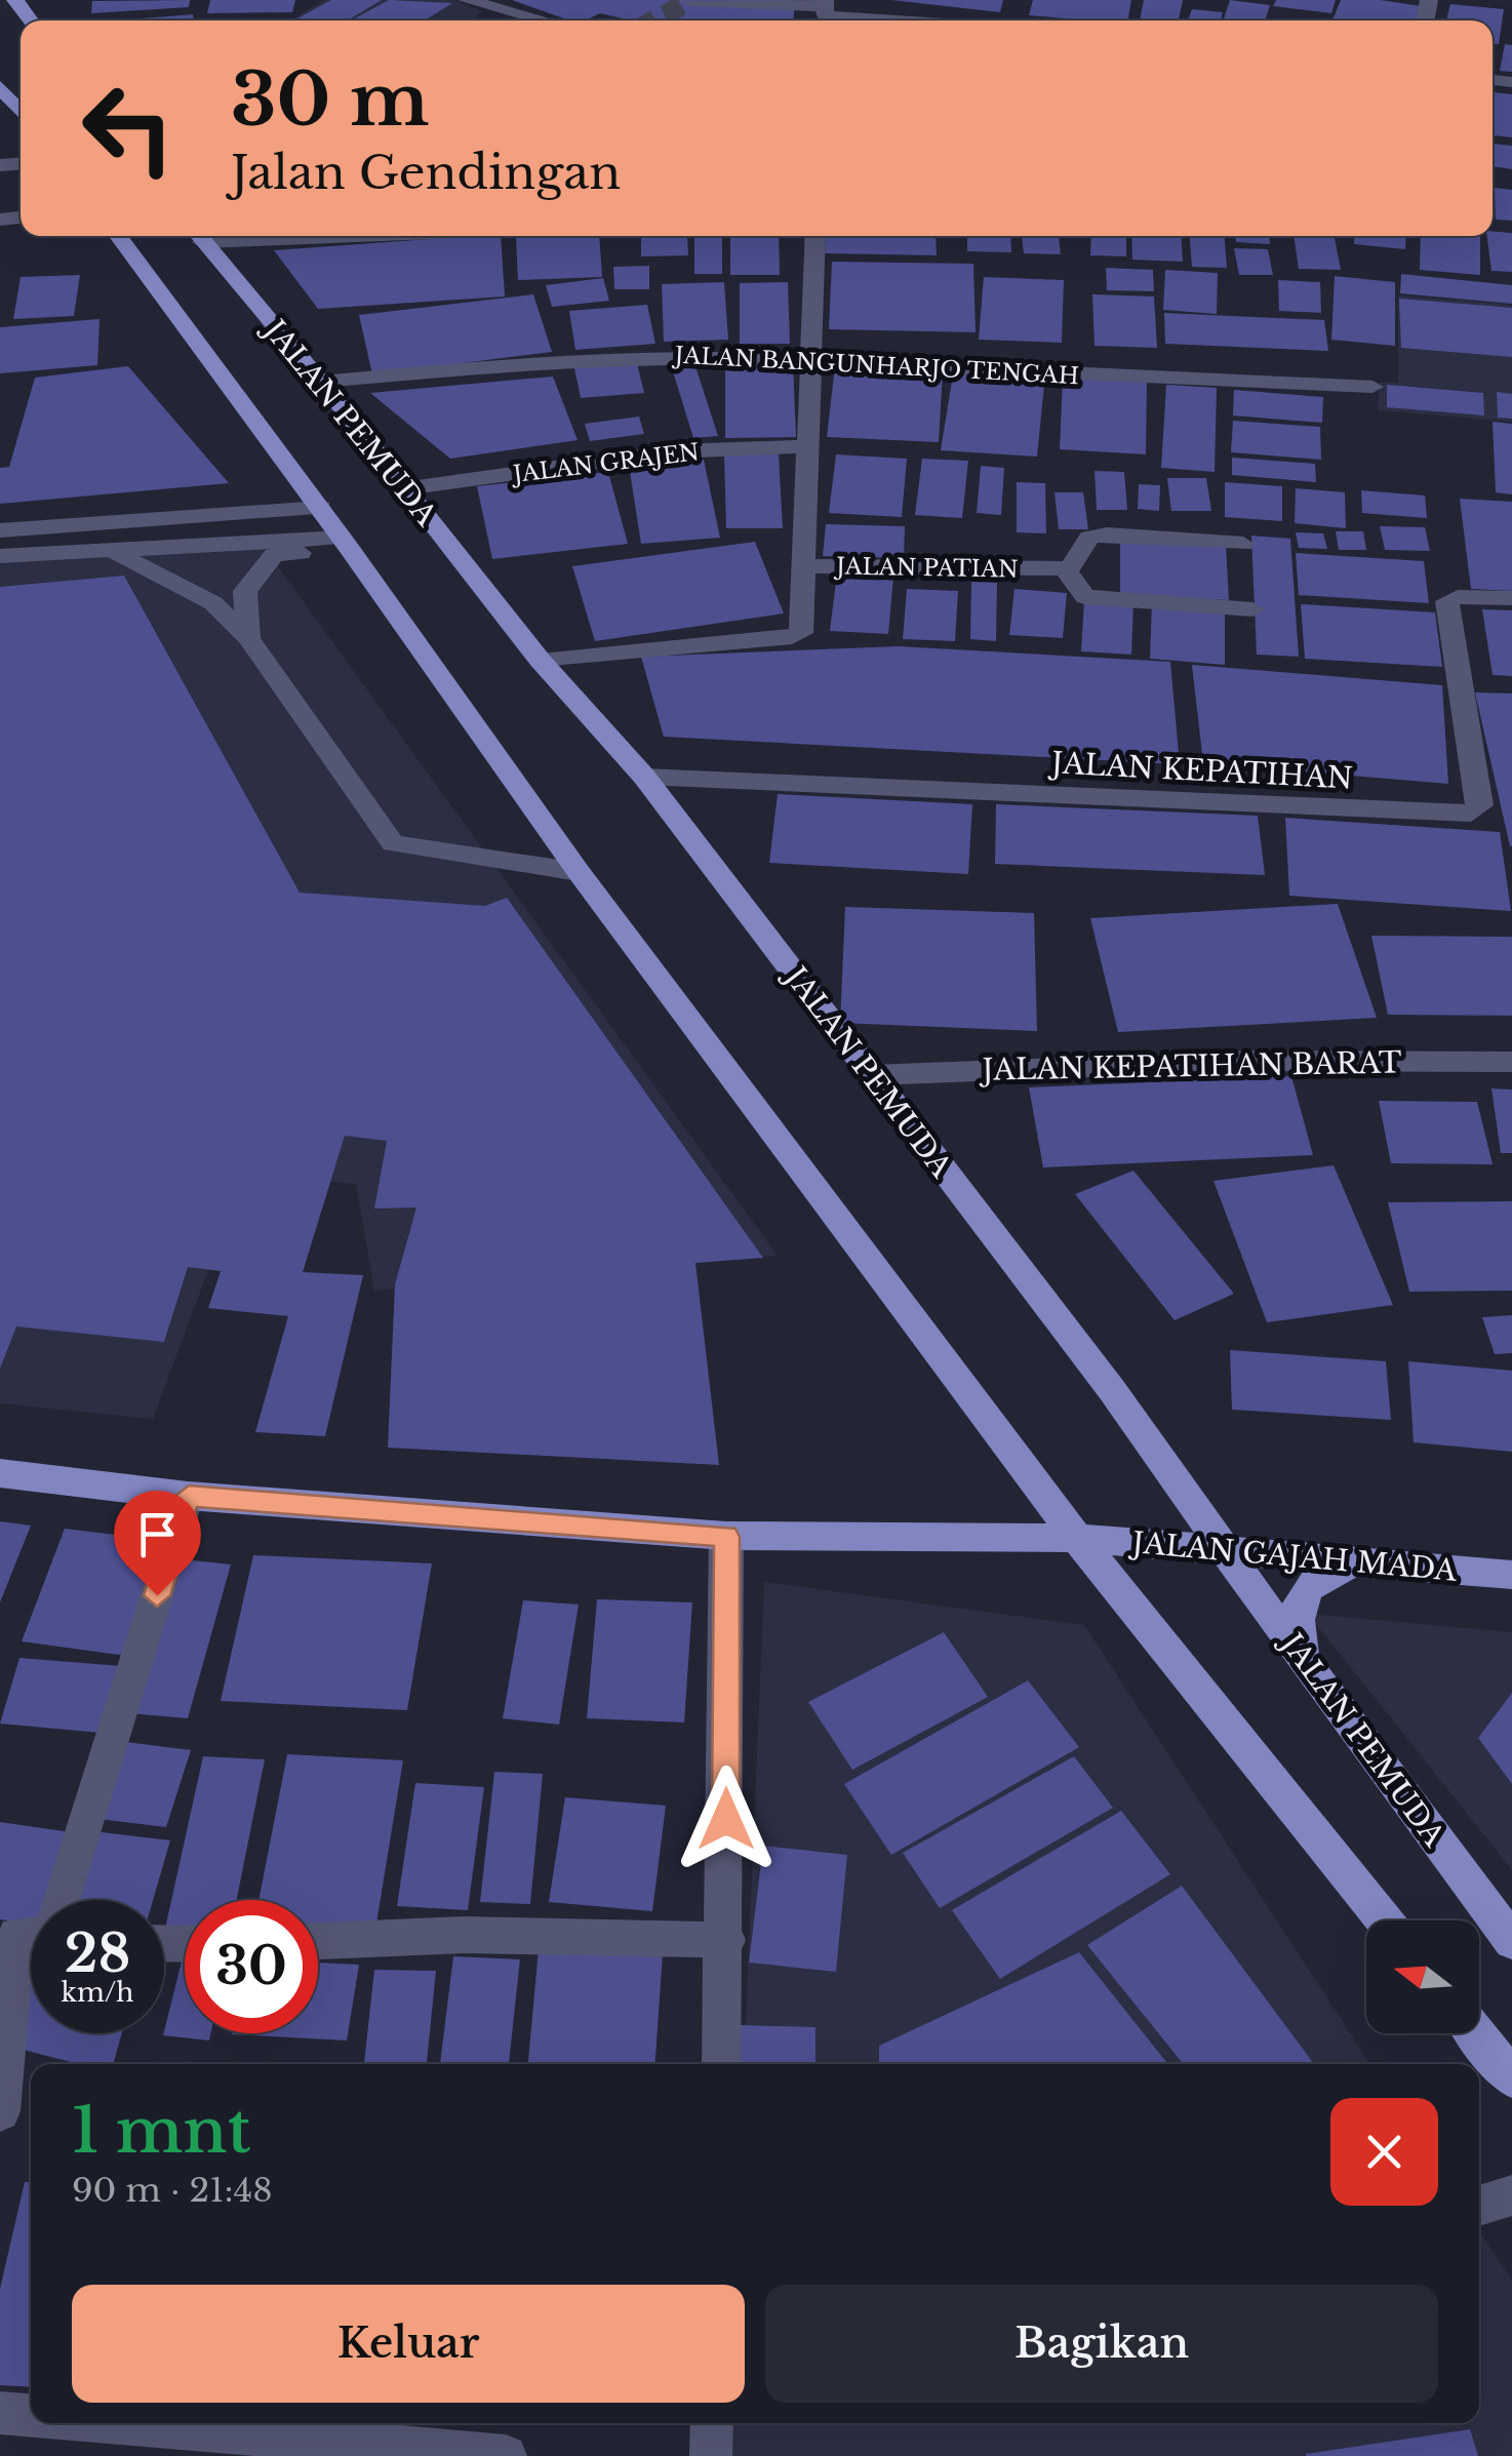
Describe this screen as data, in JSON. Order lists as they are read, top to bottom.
{
  "streets": {
    "main road": ["JALAN PEMUDA", "JALAN GAJAH MADA"],
    "street": [
      "JALAN BANGUNHARJO TENGAH",
      "JALAN GRAJEN",
      "JALAN PATIAN",
      "JALAN KEPATIHAN",
      "JALAN KEPATIHAN BARAT"
    ]
  },
  "crossings": [
    ["JALAN BANGUNHARJO TENGAH", "JALAN PEMUDA"],
    ["JALAN PEMUDA", "JALAN GRAJEN"],
    ["JALAN PEMUDA", "JALAN PATIAN"],
    ["JALAN PEMUDA", "JALAN KEPATIHAN"],
    ["JALAN PEMUDA", "JALAN KEPATIHAN BARAT"],
    ["JALAN PEMUDA", "JALAN GAJAH MADA"]
  ],
  "north": "left",
  "page": {
    "turn": ["30 m", "Jalan Gendingan"],
    "speed": "28 km/h",
    "limit": "30",
    "heading": ["1 mnt", "90 m · 21:48"],
    "buttons": ["Keluar", "Bagikan"]
  }
}
